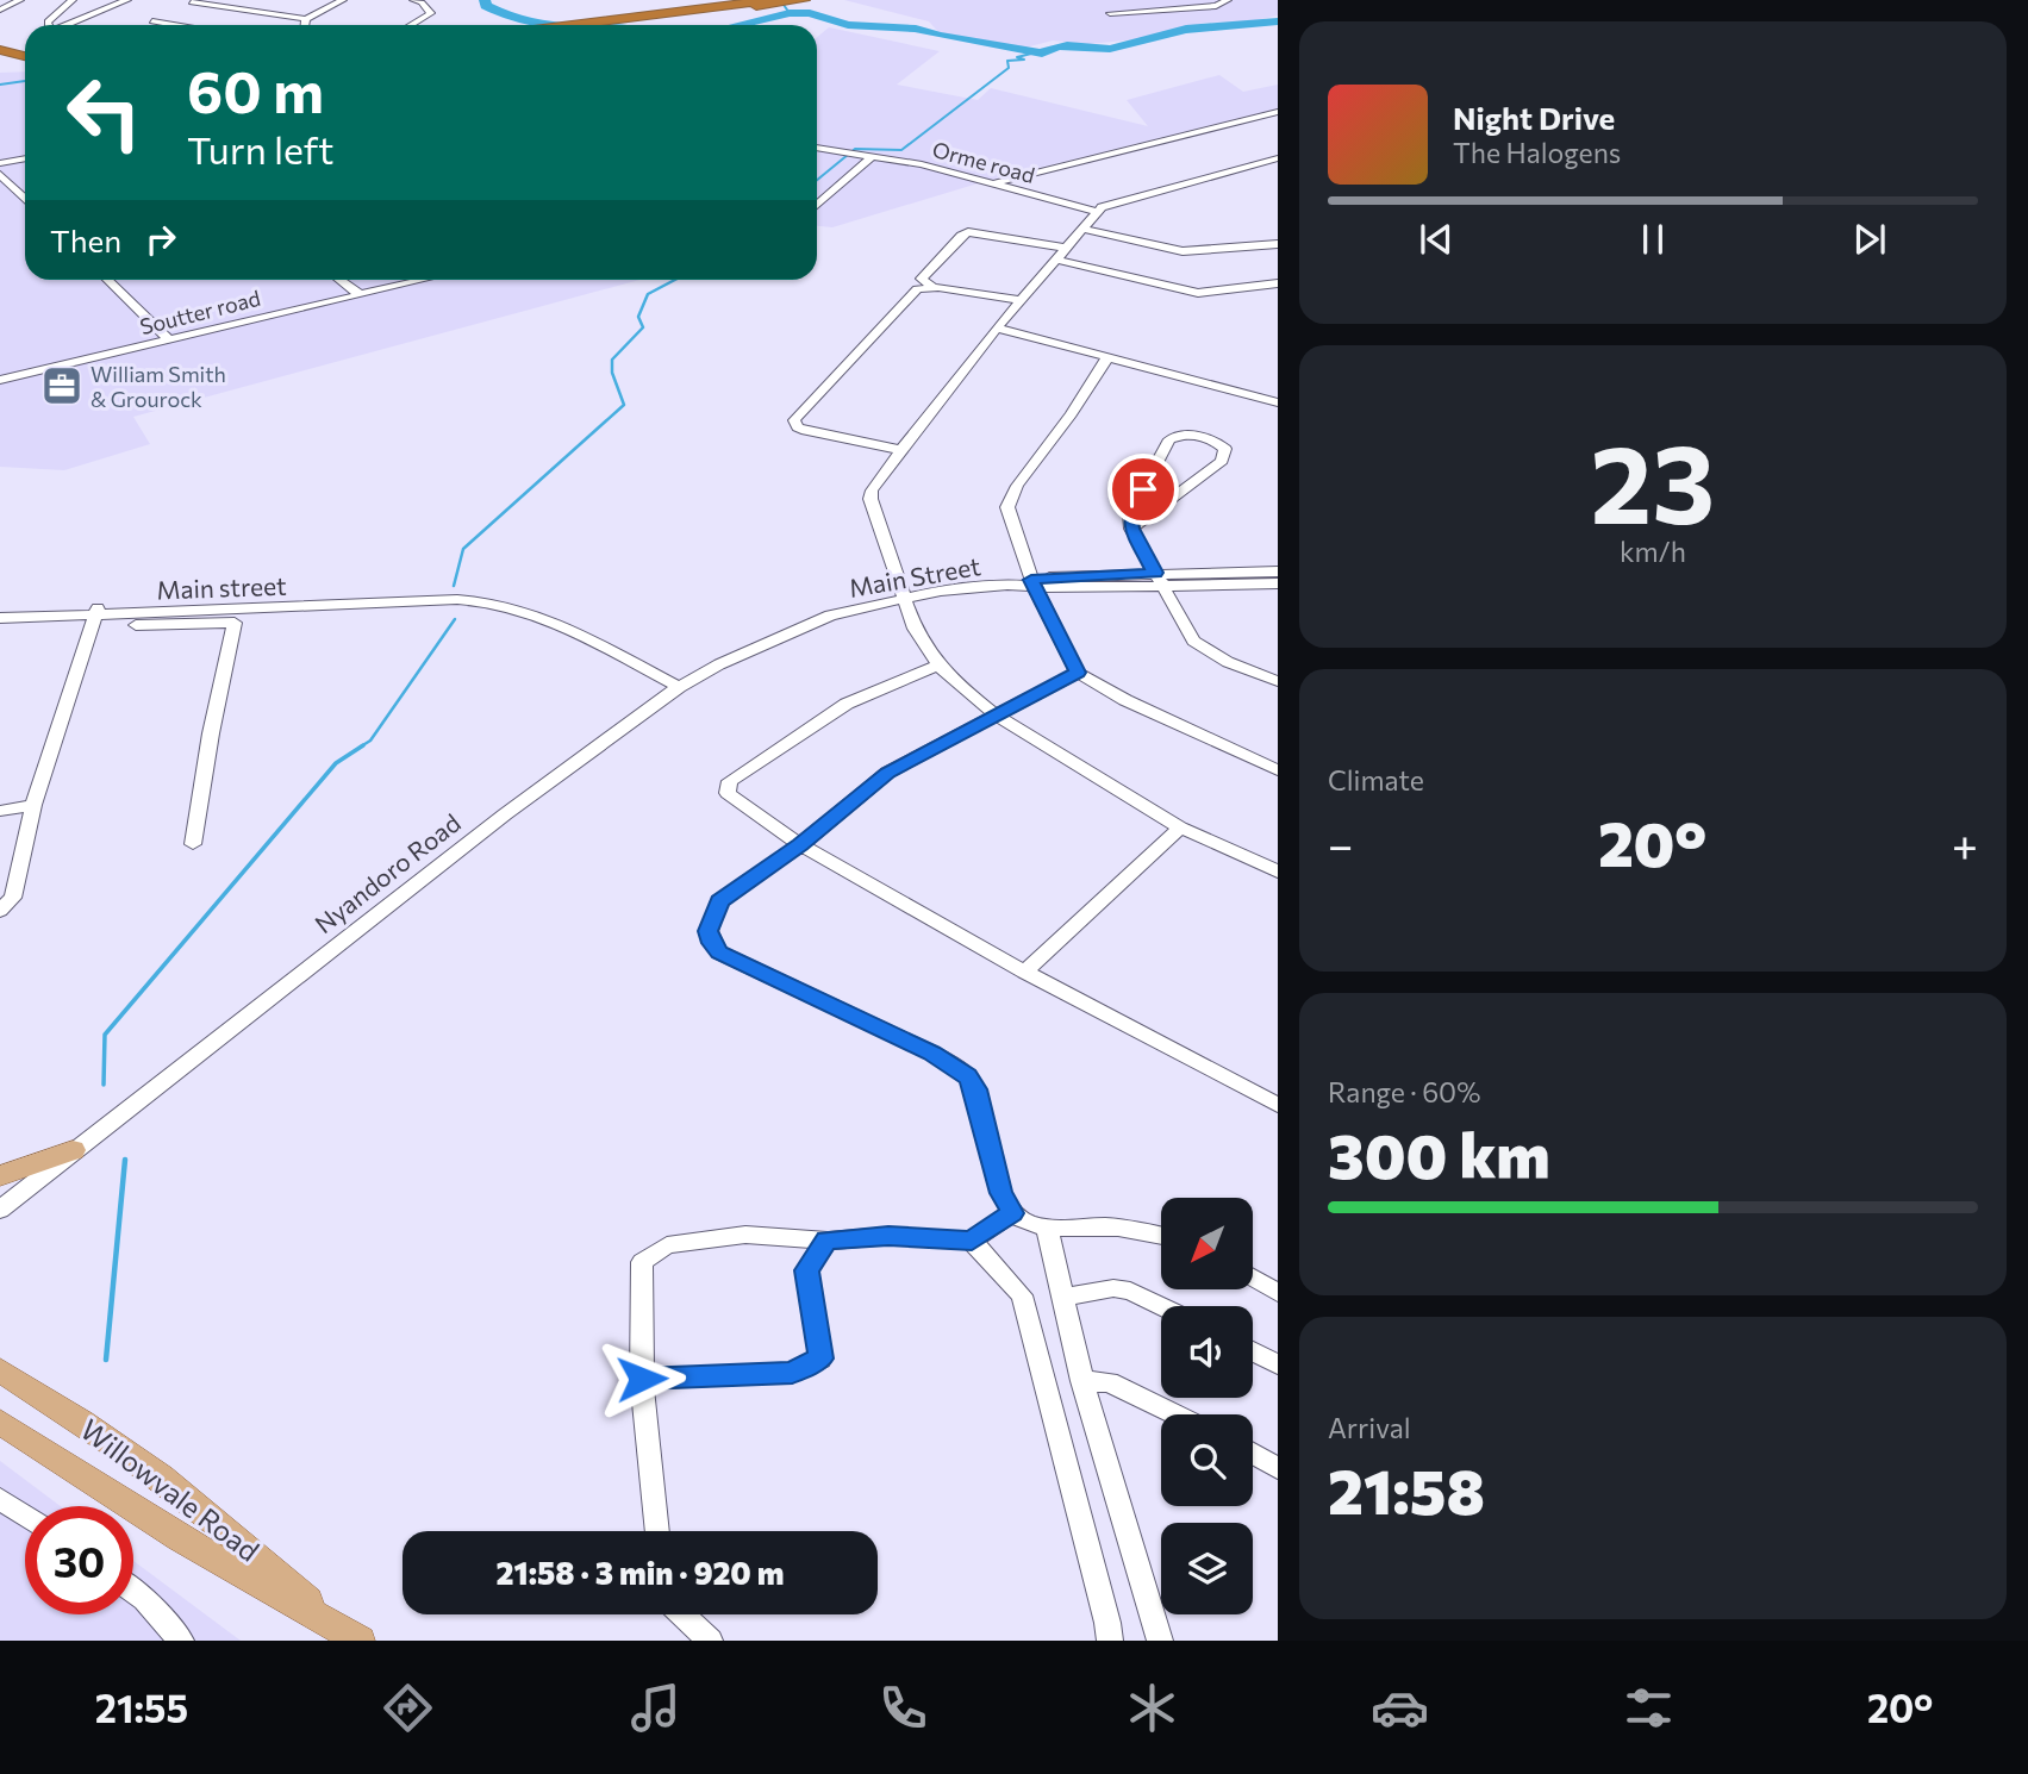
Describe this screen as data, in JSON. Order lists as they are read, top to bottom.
{
  "streets": {
    "main road": ["Willowvale Road"],
    "street": [
      "Orme road",
      "Soutter road",
      "Main Street",
      "Main street",
      "Nyandoro Road"
    ]
  },
  "crossings": [
    ["Main Street", "Nyandoro Road"],
    ["Main street", "Nyandoro Road"]
  ],
  "places": {
    "office": ["William Smith & Grourock"]
  },
  "north": "bottom left",
  "page": {
    "turn": ["60 m", "Turn left"],
    "song": ["Night Drive", "The Halogens"],
    "then": "Then",
    "tile": [
      ["23", "km/h"],
      "Climate",
      ["Range · 60%", "300 km"],
      ["Arrival", "21:58"]
    ],
    "heat": ["−", "20°", "+"],
    "limit": "30",
    "trip": "21:58 · 3 min · 920 m",
    "tabs": ["21:55", "20°"]
  }
}
